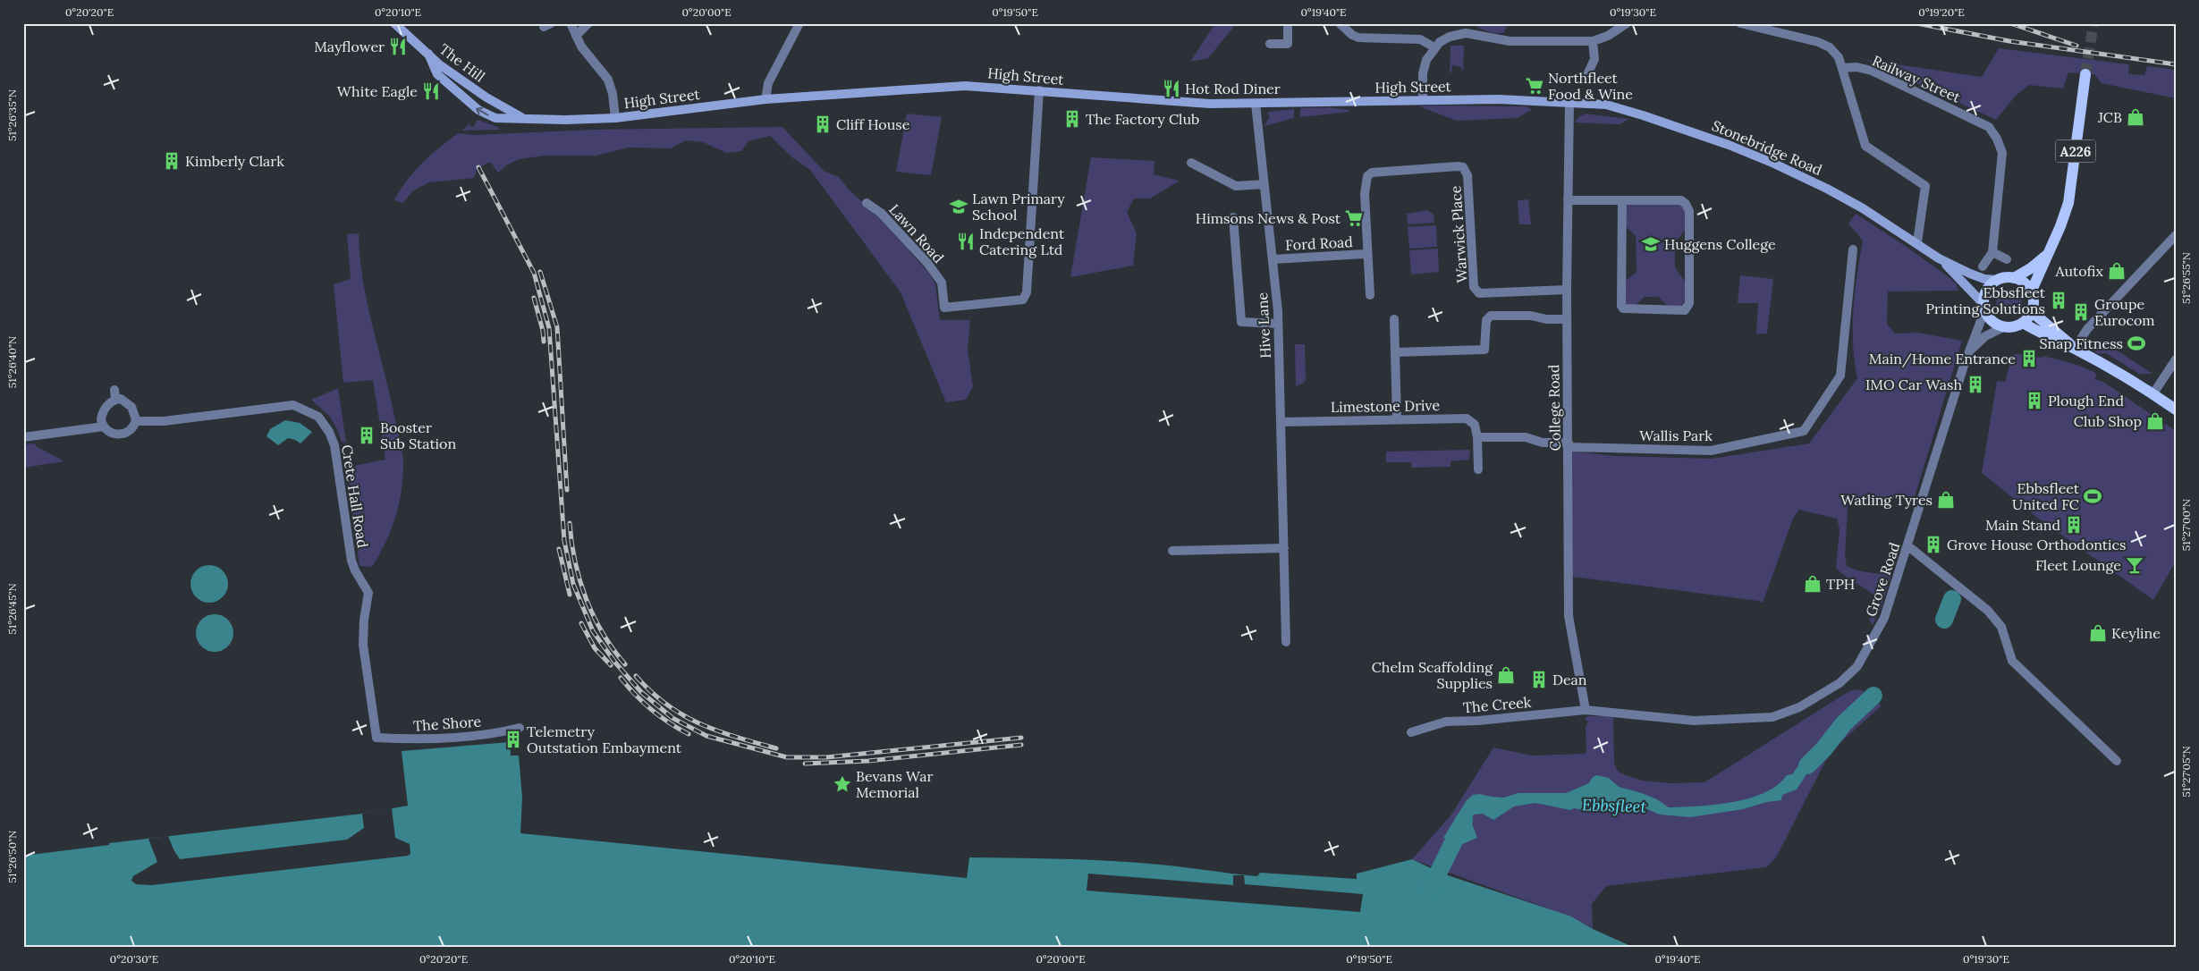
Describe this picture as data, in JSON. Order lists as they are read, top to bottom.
{
  "streets": {
    "main road": [
      "The Hill",
      "High Street",
      "Stonebridge Road",
      "A226"
    ],
    "street": [
      "Railway Street",
      "Lawn Road",
      "Warwick Place",
      "Ford Road",
      "Hive Lane",
      "Limestone Drive",
      "College Road",
      "Wallis Park",
      "Crete Hall Road",
      "Grove Road",
      "The Creek",
      "The Shore"
    ]
  },
  "crossings": [
    ["The Hill", "High Street"],
    ["High Street", "Stonebridge Road"],
    ["High Street", "Lawn Road"],
    ["High Street", "Hive Lane"],
    ["High Street", "College Road"],
    ["Stonebridge Road", "A226"],
    ["Stonebridge Road", "College Road"],
    ["Stonebridge Road", "Grove Road"],
    ["A226", "Grove Road"],
    ["Warwick Place", "Ford Road"],
    ["Warwick Place", "College Road"],
    ["Ford Road", "Hive Lane"],
    ["Hive Lane", "Limestone Drive"],
    ["Limestone Drive", "Wallis Park"],
    ["College Road", "Wallis Park"],
    ["College Road", "Grove Road"],
    ["College Road", "The Creek"],
    ["Crete Hall Road", "The Shore"],
    ["Grove Road", "The Creek"]
  ],
  "water": ["Ebbsfleet"],
  "places": {
    "restaurant": [
      "Mayflower",
      "Hot Rod Diner",
      "White Eagle",
      "Independent Catering Ltd"
    ],
    "supermarket": ["Northfleet Food & Wine", "Himsons News & Post"],
    "shop": [
      "JCB",
      "Autofix",
      "Club Shop",
      "Watling Tyres",
      "TPH",
      "Keyline",
      "Chelm Scaffolding Supplies"
    ],
    "building": [
      "The Factory Club",
      "Cliff House",
      "Kimberly Clark",
      "Ebbsfleet Printing Solutions",
      "Groupe Eurocom",
      "Main/Home Entrance",
      "IMO Car Wash",
      "Plough End",
      "Booster Sub Station",
      "Main Stand",
      "Grove House Orthodontics",
      "Dean",
      "Telemetry Outstation Embayment"
    ],
    "school or university": ["Lawn Primary School", "Huggens College"],
    "sports": ["Snap Fitness", "Ebbsfleet United FC"],
    "bar": ["Fleet Lounge"],
    "place": ["Bevans War Memorial"]
  },
  "coordinates": [
    "0°20'20\"E",
    "0°20'10\"E",
    "0°20'00\"E",
    "0°19'50\"E",
    "0°19'40\"E",
    "0°19'30\"E",
    "0°19'20\"E",
    "51°26'35\"N",
    "51°26'55\"N",
    "51°26'40\"N",
    "51°27'00\"N",
    "51°26'45\"N",
    "51°27'05\"N",
    "51°26'50\"N",
    "0°20'30\"E"
  ]
}
